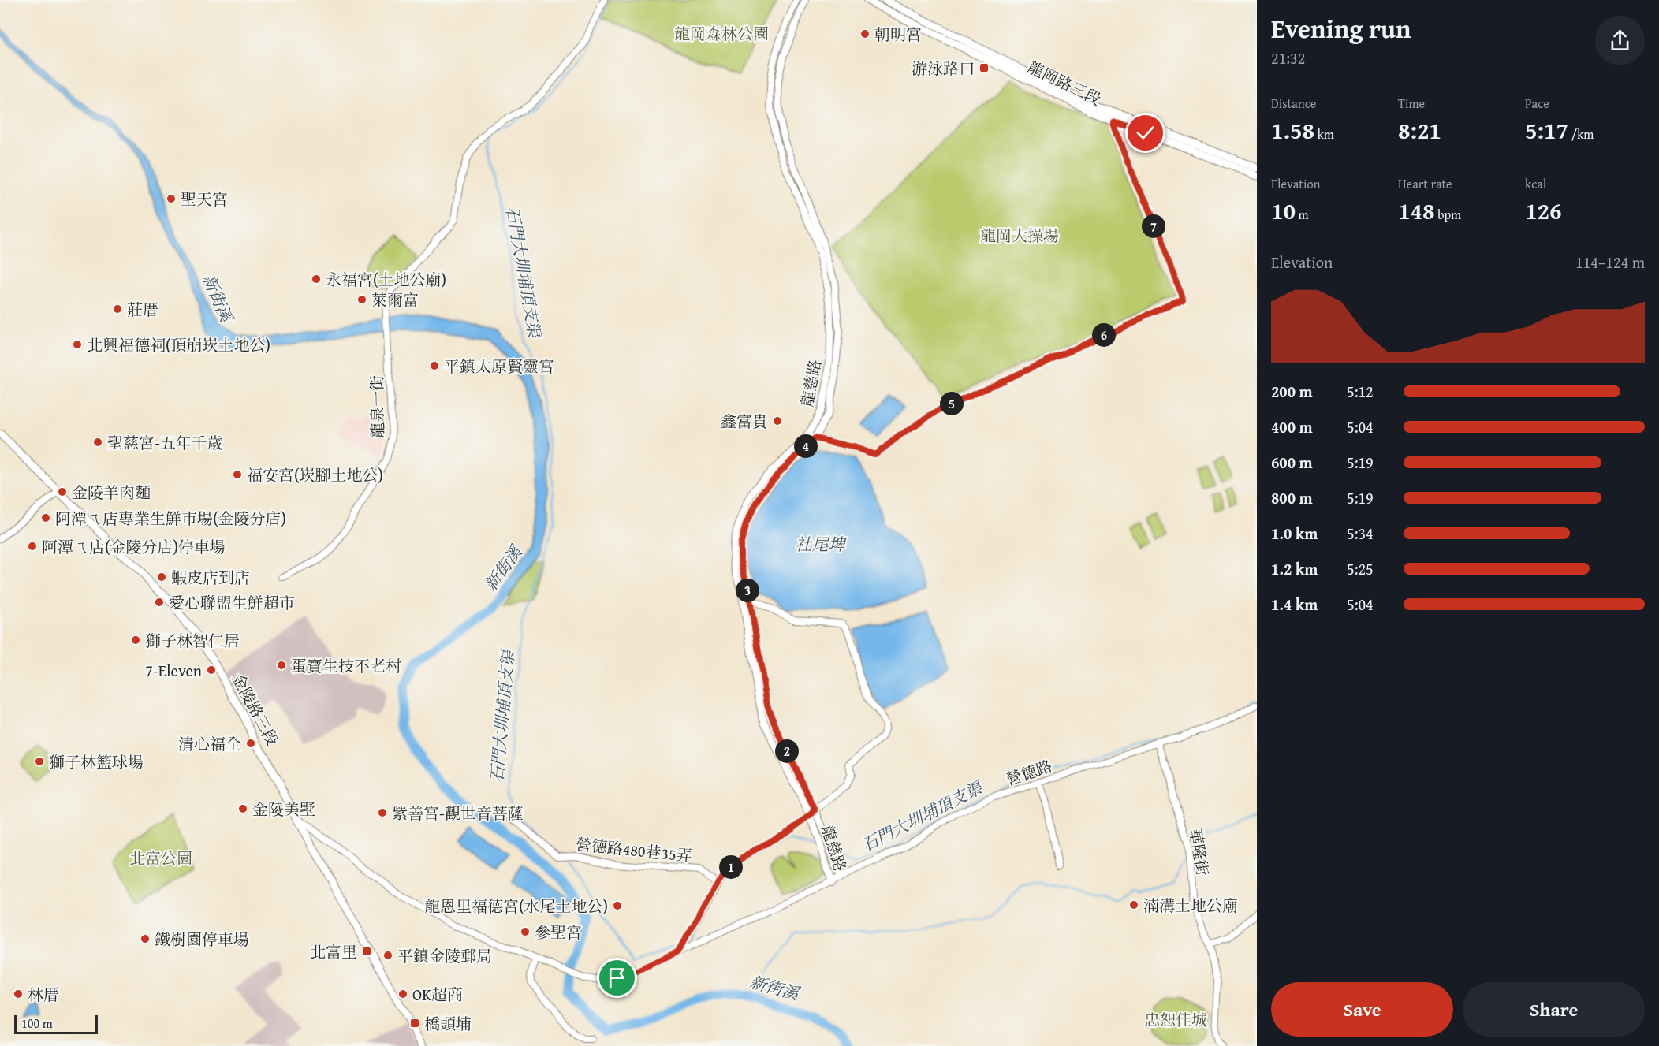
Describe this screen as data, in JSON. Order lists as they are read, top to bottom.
{
  "streets": {
    "main road": ["龍岡路三段", "金陵路三段"],
    "street": [
      "龍慈路",
      "龍泉一街",
      "營德路",
      "營德路480巷35弄",
      "華隆街"
    ]
  },
  "crossings": [
    ["龍慈路", "營德路"],
    ["金陵路三段", "營德路"],
    ["營德路", "華隆街"]
  ],
  "water": ["石門大圳埔頂支渠", "新街溪", "社尾埤"],
  "parks": [
    "龍岡森林公園",
    "龍岡大操場",
    "北富公園",
    "忠恕佳城"
  ],
  "places": {
    "other": [
      "朝明宮",
      "聖天宮",
      "永福宮(土地公廟)",
      "萊爾富",
      "莊厝",
      "北興福德祠(頂崩崁土地公)",
      "平鎮太原賢靈宮",
      "鑫富貴",
      "聖慈宮-五年千歲",
      "福安宮(崁腳土地公)",
      "金陵羊肉麵",
      "阿潭ㄟ店專業生鮮市場(金陵分店)",
      "阿潭ㄟ店(金陵分店)停車場",
      "蝦皮店到店",
      "愛心聯盟生鮮超市",
      "獅子林智仁居",
      "蛋寶生技不老村",
      "7-Eleven",
      "清心福全",
      "獅子林籃球場",
      "金陵美墅",
      "紫善宮-觀世音菩薩",
      "湳溝土地公廟",
      "龍恩里福德宮(水尾土地公)",
      "參聖宮",
      "鐵樹園停車場",
      "平鎮金陵郵局",
      "林厝",
      "OK超商"
    ],
    "transit": ["游泳路口", "北富里", "橋頭埔"]
  },
  "scale_bar": "100 m",
  "page": {
    "heading": ["Evening run", "21:32"],
    "stats": [
      ["Distance", "1.58 km"],
      ["Time", "8:21"],
      ["Pace", "5:17 /km"],
      ["Elevation", "10 m"],
      ["Heart rate", "148 bpm"],
      ["kcal", "126"]
    ],
    "pins": [
      "7",
      "6",
      "5",
      "4",
      "3",
      "2",
      "1"
    ],
    "chart": ["Elevation", "114–124 m"],
    "list": [
      {
        "name": "200 m",
        "note": "5:12"
      },
      {
        "name": "400 m",
        "note": "5:04"
      },
      {
        "name": "600 m",
        "note": "5:19"
      },
      {
        "name": "800 m",
        "note": "5:19"
      },
      {
        "name": "1.0 km",
        "note": "5:34"
      },
      {
        "name": "1.2 km",
        "note": "5:25"
      },
      {
        "name": "1.4 km",
        "note": "5:04"
      }
    ],
    "buttons": ["Save", "Share"],
    "scale": "100 m"
  }
}
